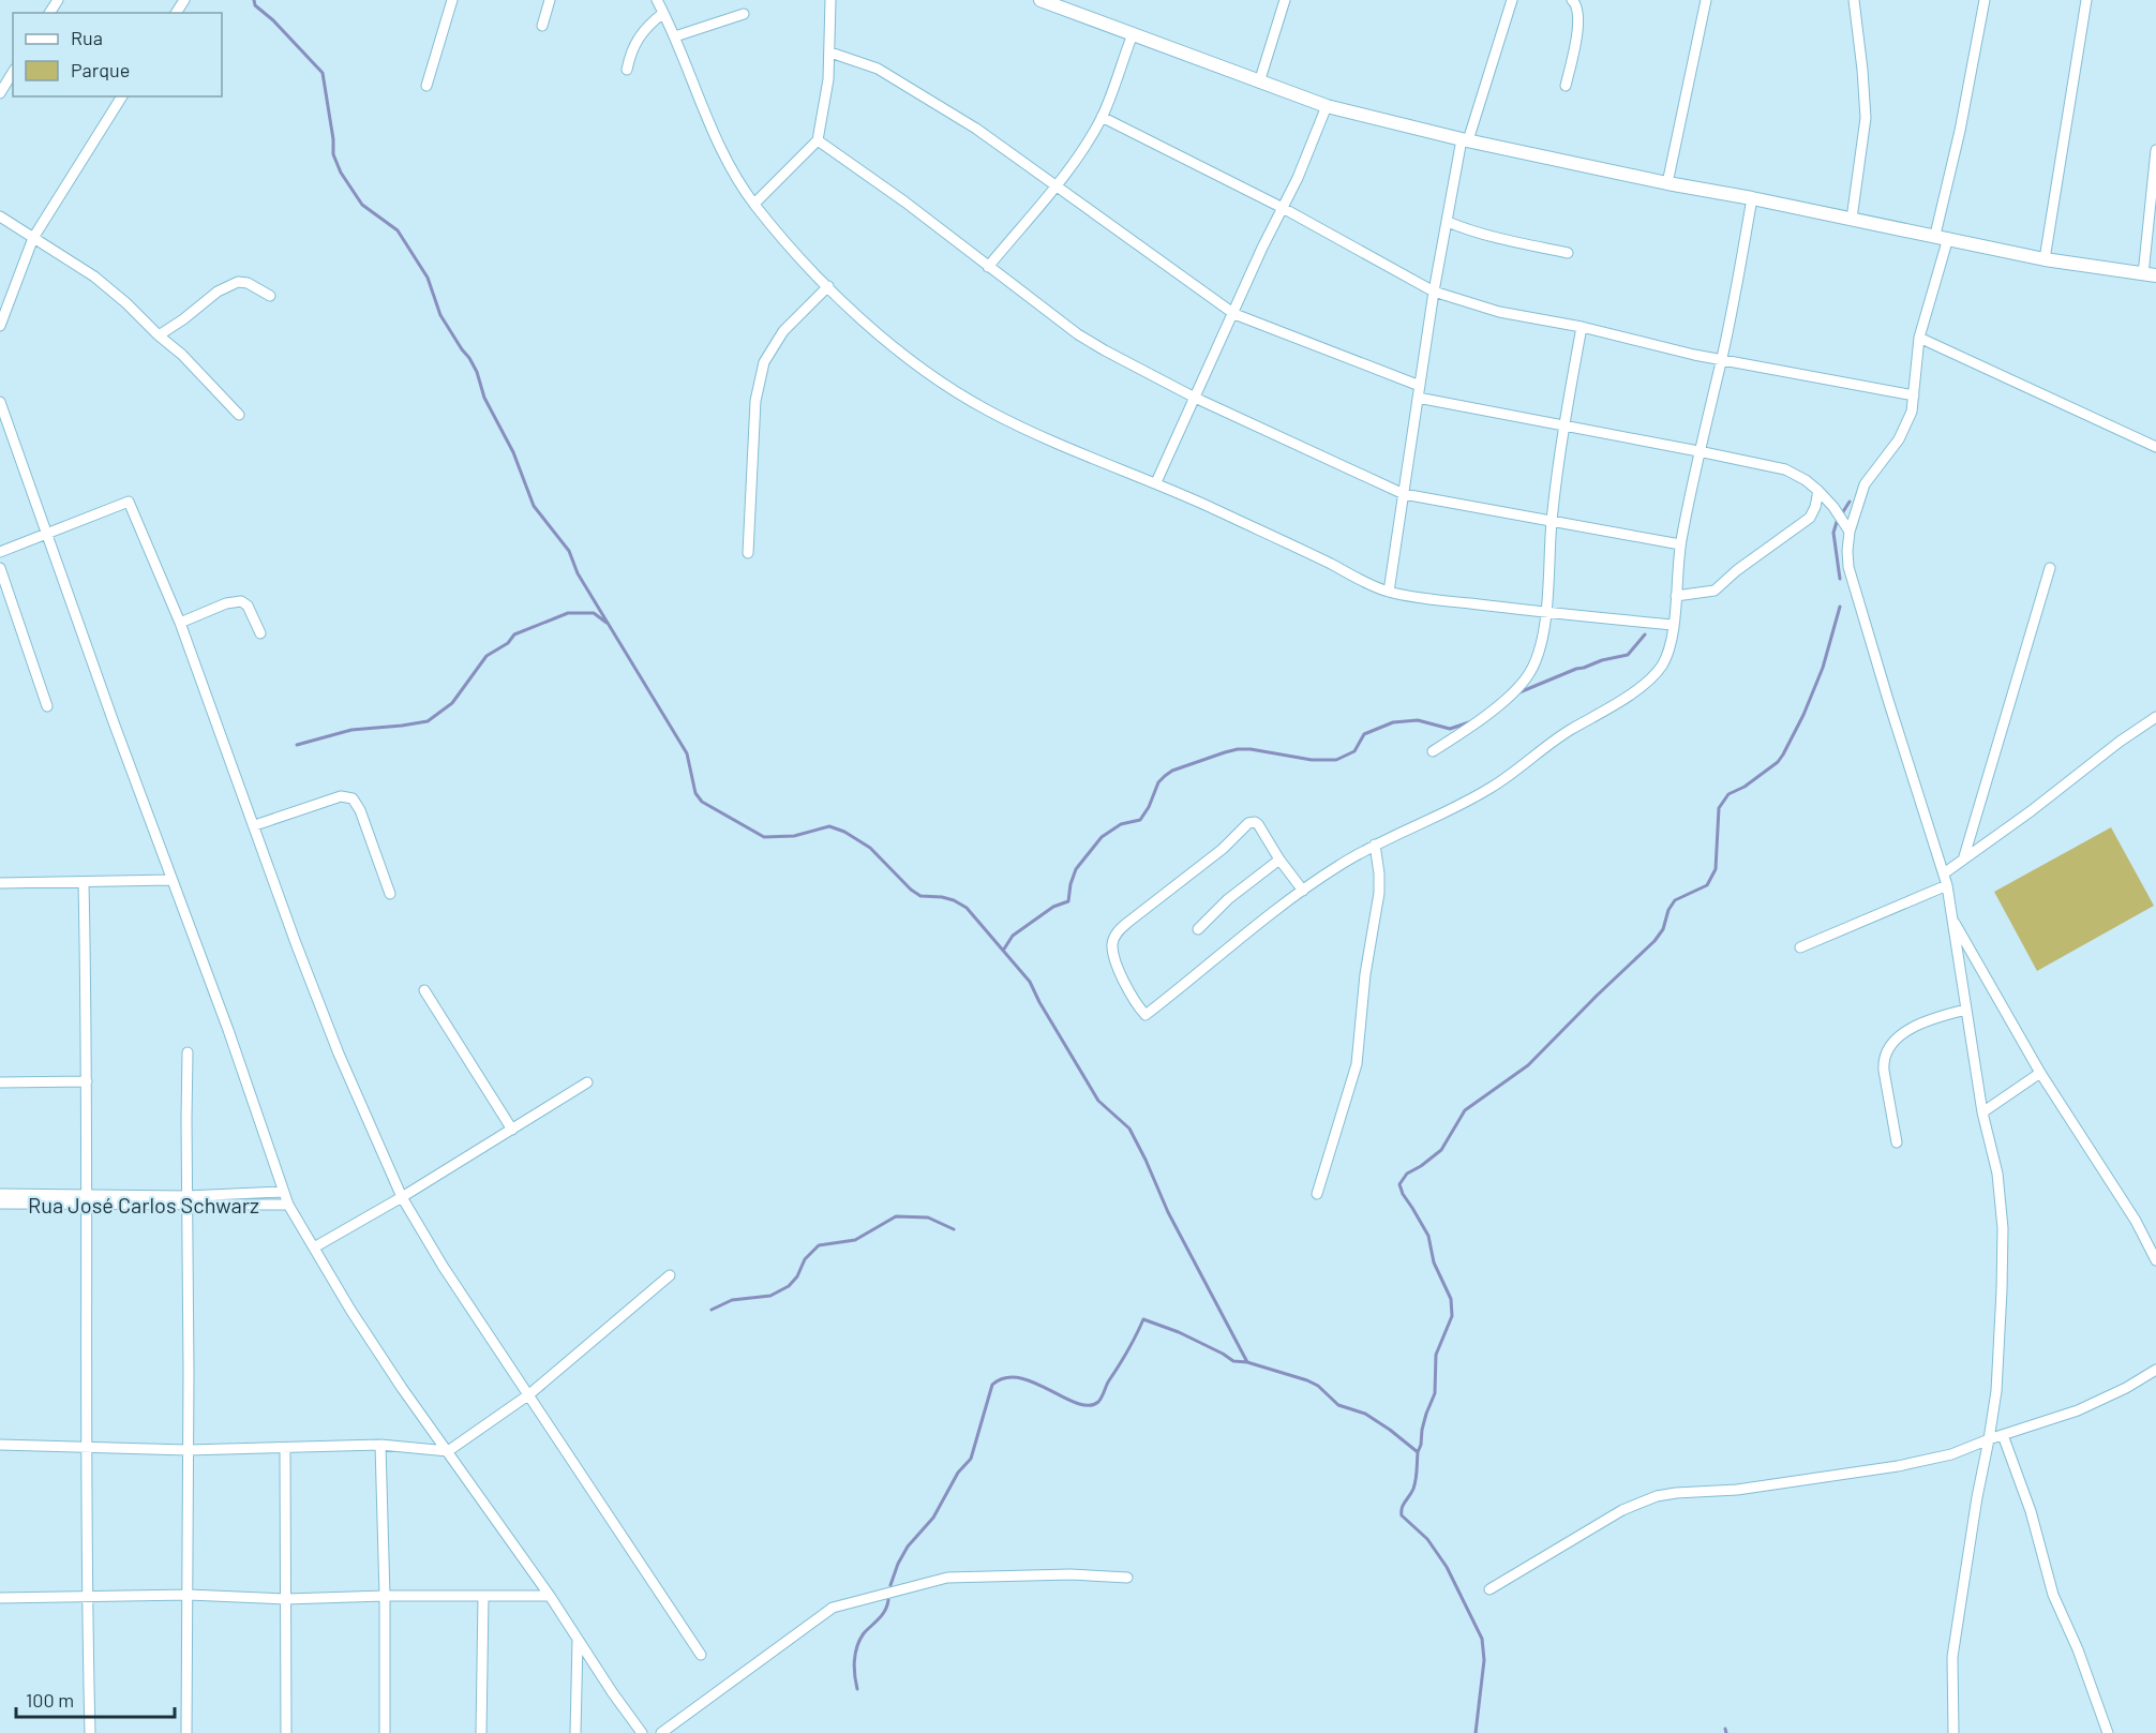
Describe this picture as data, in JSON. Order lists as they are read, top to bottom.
{
  "streets": {
    "street": ["Rua José Carlos Schwarz"]
  },
  "legend": ["Rua", "Parque"],
  "scale_bar": "100 m"
}
